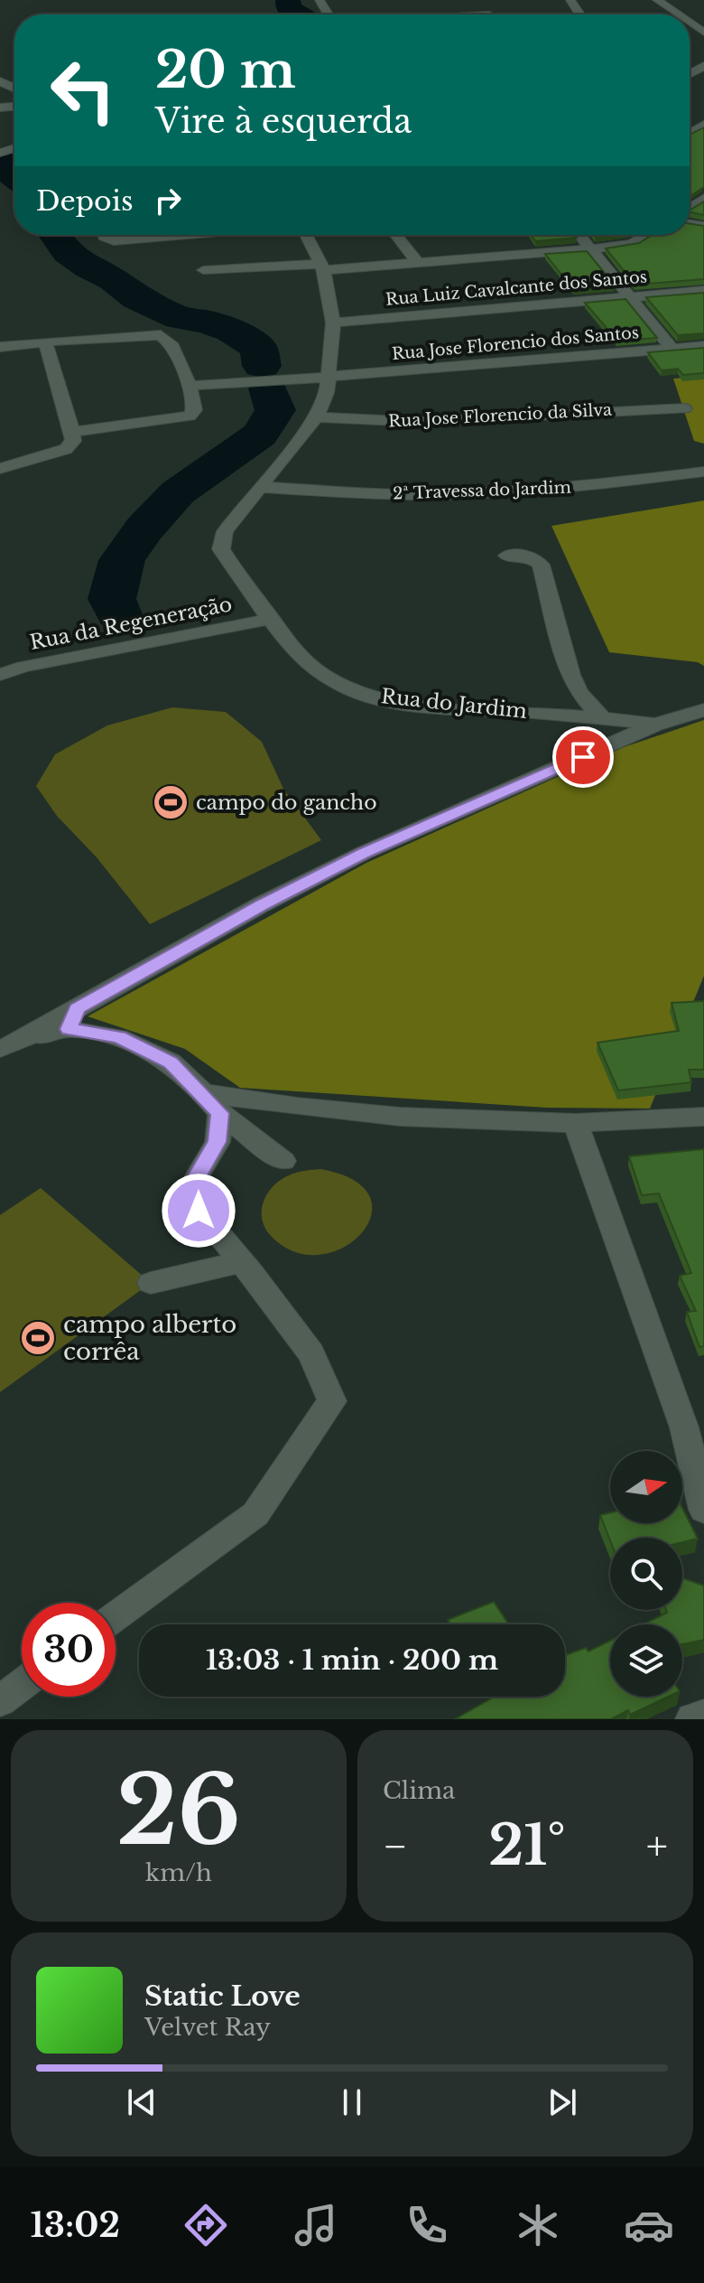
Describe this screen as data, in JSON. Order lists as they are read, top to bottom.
{
  "streets": {
    "street": [
      "Rua Luiz Cavalcante dos Santos",
      "Rua Jose Florencio dos Santos",
      "Rua Jose Florencio da Silva",
      "2ª Travessa do Jardim",
      "Rua da Regeneração",
      "Rua do Jardim"
    ]
  },
  "crossings": [
    ["Rua Luiz Cavalcante dos Santos", "Rua do Jardim"],
    ["Rua Jose Florencio dos Santos", "Rua do Jardim"],
    ["Rua Jose Florencio da Silva", "Rua do Jardim"],
    ["2ª Travessa do Jardim", "Rua do Jardim"],
    ["Rua da Regeneração", "Rua do Jardim"]
  ],
  "places": {
    "sports": ["campo do gancho", "campo alberto corrêa"]
  },
  "north": "right",
  "page": {
    "turn": ["20 m", "Vire à esquerda"],
    "then": "Depois",
    "limit": "30",
    "trip": "13:03 · 1 min · 200 m",
    "tile": [
      ["26", "km/h"],
      "Clima"
    ],
    "heat": ["−", "21°", "+"],
    "song": ["Static Love", "Velvet Ray"],
    "tabs": "13:02"
  }
}
